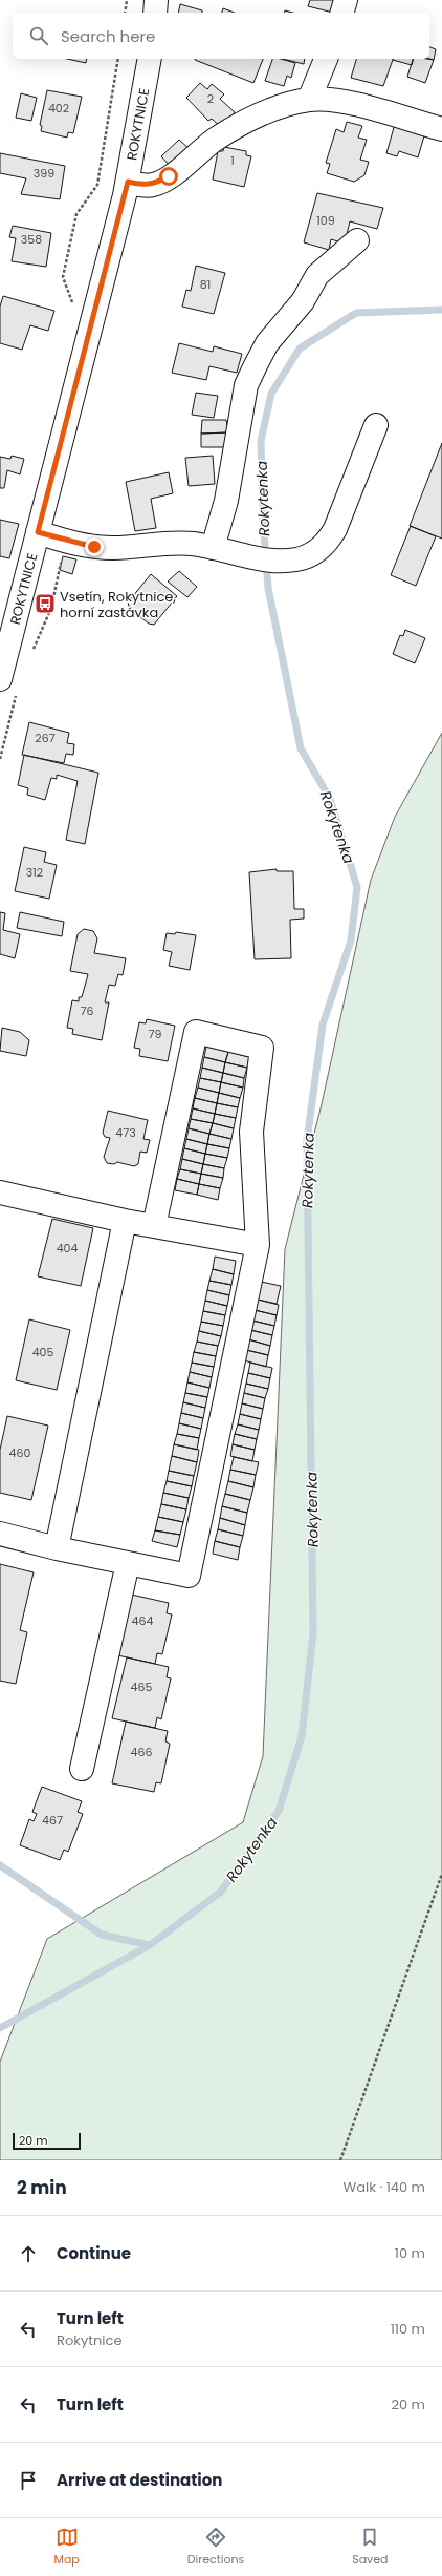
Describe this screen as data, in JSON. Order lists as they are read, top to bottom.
{
  "streets": {
    "street": ["ROKYTNICE"]
  },
  "water": ["Rokytenka"],
  "places": {
    "bus stop": ["Vsetín, Rokytnice, horní zastávka"]
  },
  "house_numbers": [
    "2",
    "402",
    "1",
    "399",
    "109",
    "358",
    "81",
    "267",
    "312",
    "76",
    "79",
    "473",
    "404",
    "405",
    "460",
    "464",
    "465",
    "466",
    "467"
  ],
  "scale_bar": "20 m",
  "page": {
    "search": "Search here",
    "scale": "20 m",
    "heading": ["2 min", "Walk · 140 m"],
    "list": [
      ["Continue", "10 m"],
      ["Turn left", "Rokytnice", "110 m"],
      ["Turn left", "20 m"],
      "Arrive at destination"
    ],
    "nav": ["Map", "Directions", "Saved"]
  }
}
